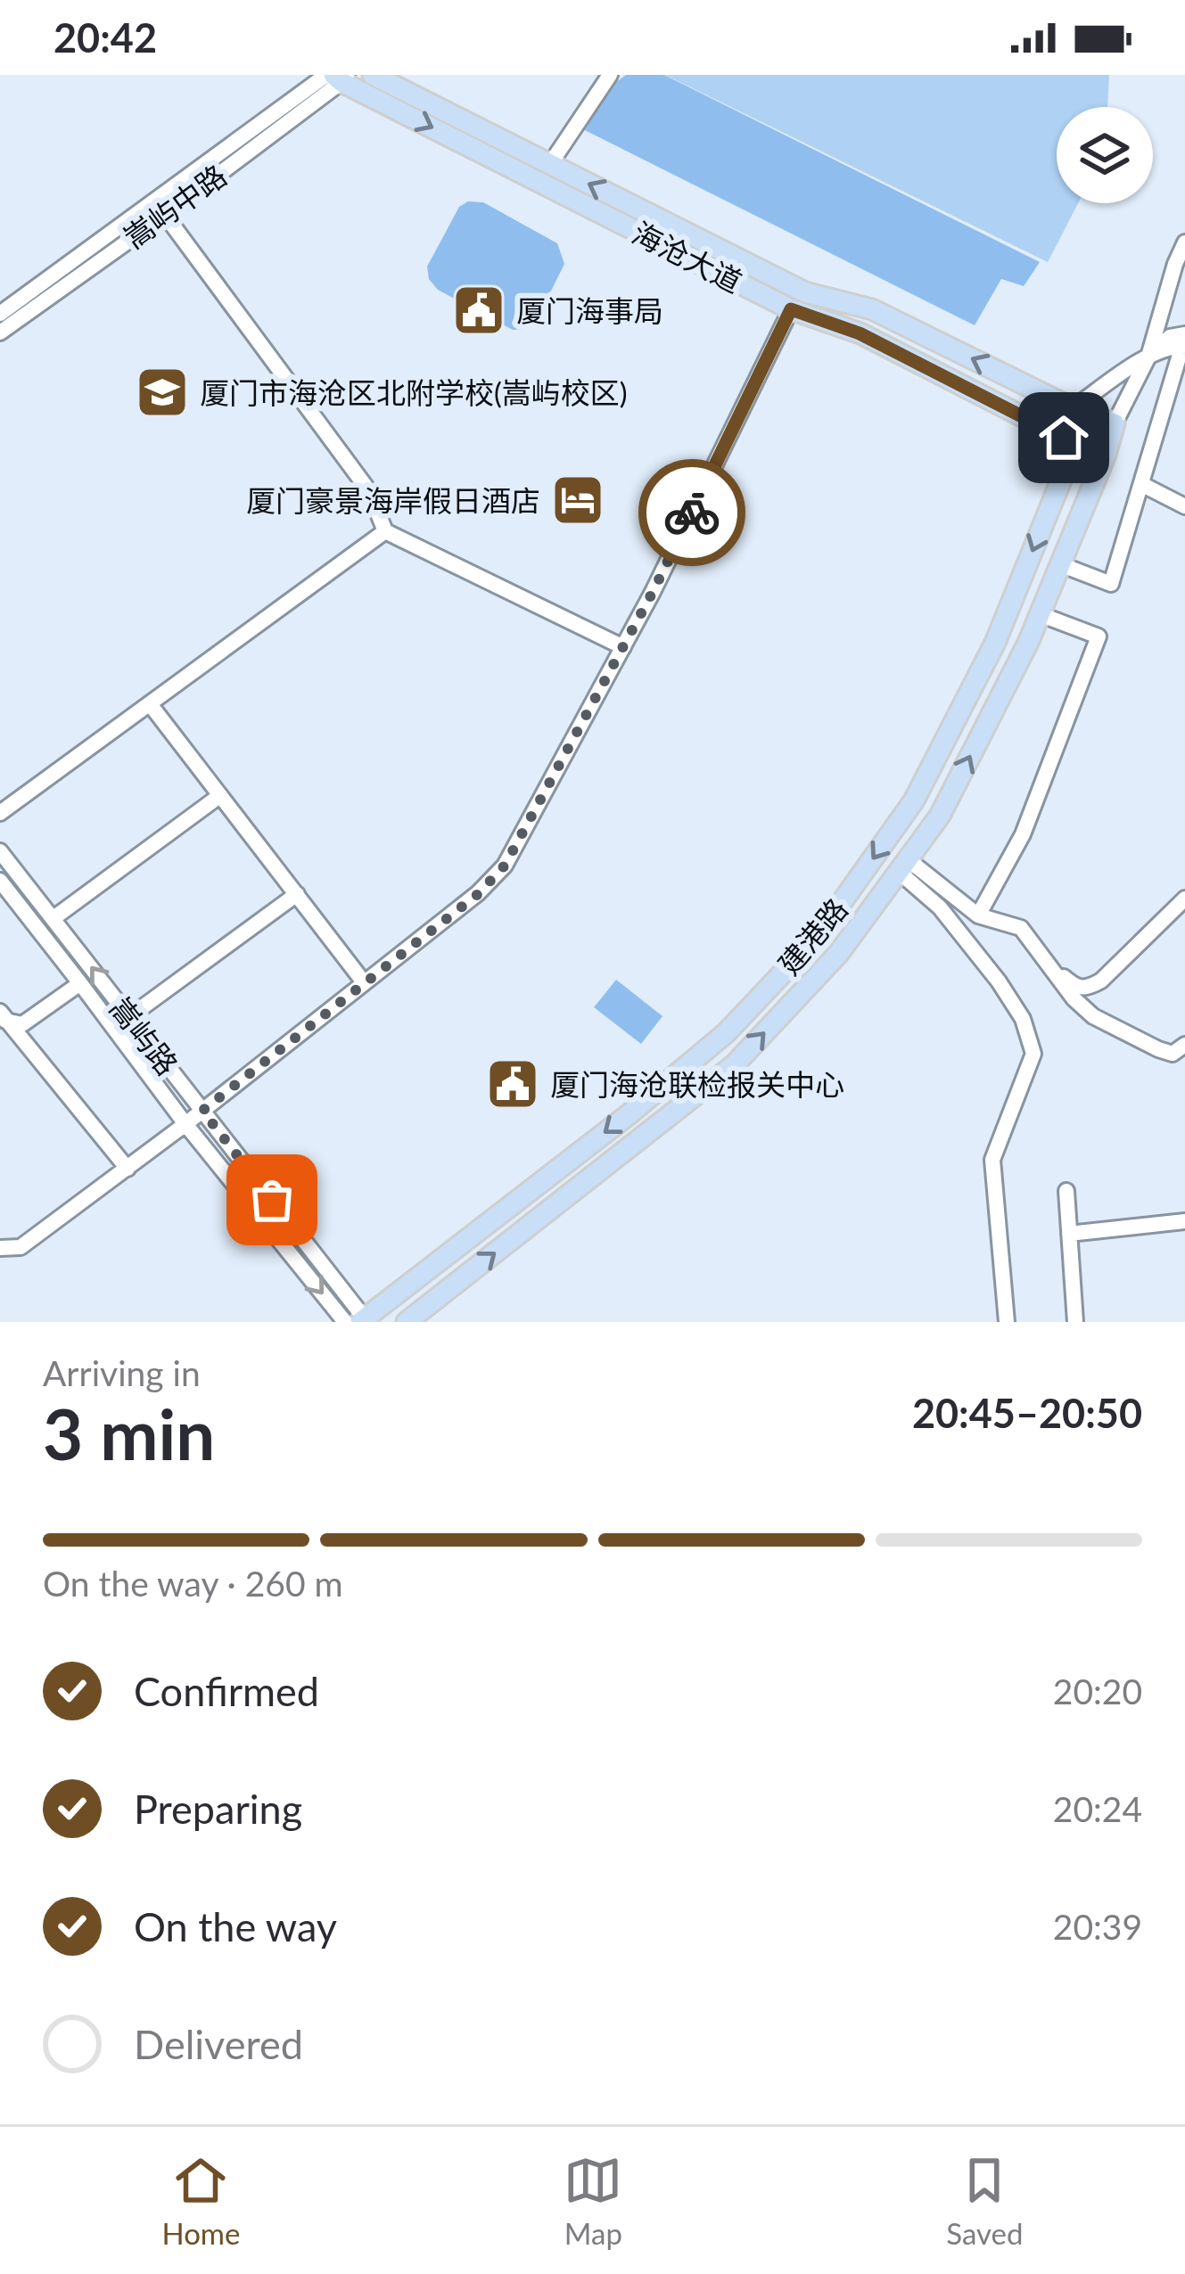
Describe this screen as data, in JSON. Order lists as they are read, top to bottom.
{
  "streets": {
    "main road": ["海沧大道", "建港路"],
    "street": ["嵩屿中路", "嵩屿路"]
  },
  "crossings": [
    ["嵩屿中路", "海沧大道"],
    ["海沧大道", "建港路"],
    ["建港路", "嵩屿路"]
  ],
  "places": {
    "public building": ["厦门海事局", "厦门海沧联检报关中心"],
    "school or university": ["厦门市海沧区北附学校(嵩屿校区)"],
    "hotel": ["厦门豪景海岸假日酒店"]
  },
  "page": {
    "status": "20:42",
    "heading": ["3 min", "Arriving in", "20:45–20:50"],
    "bar": "On the way · 260 m",
    "list": [
      ["Confirmed", "20:20"],
      ["Preparing", "20:24"],
      ["On the way", "20:39"],
      "Delivered"
    ],
    "tabs": ["Home", "Map", "Saved"]
  }
}
